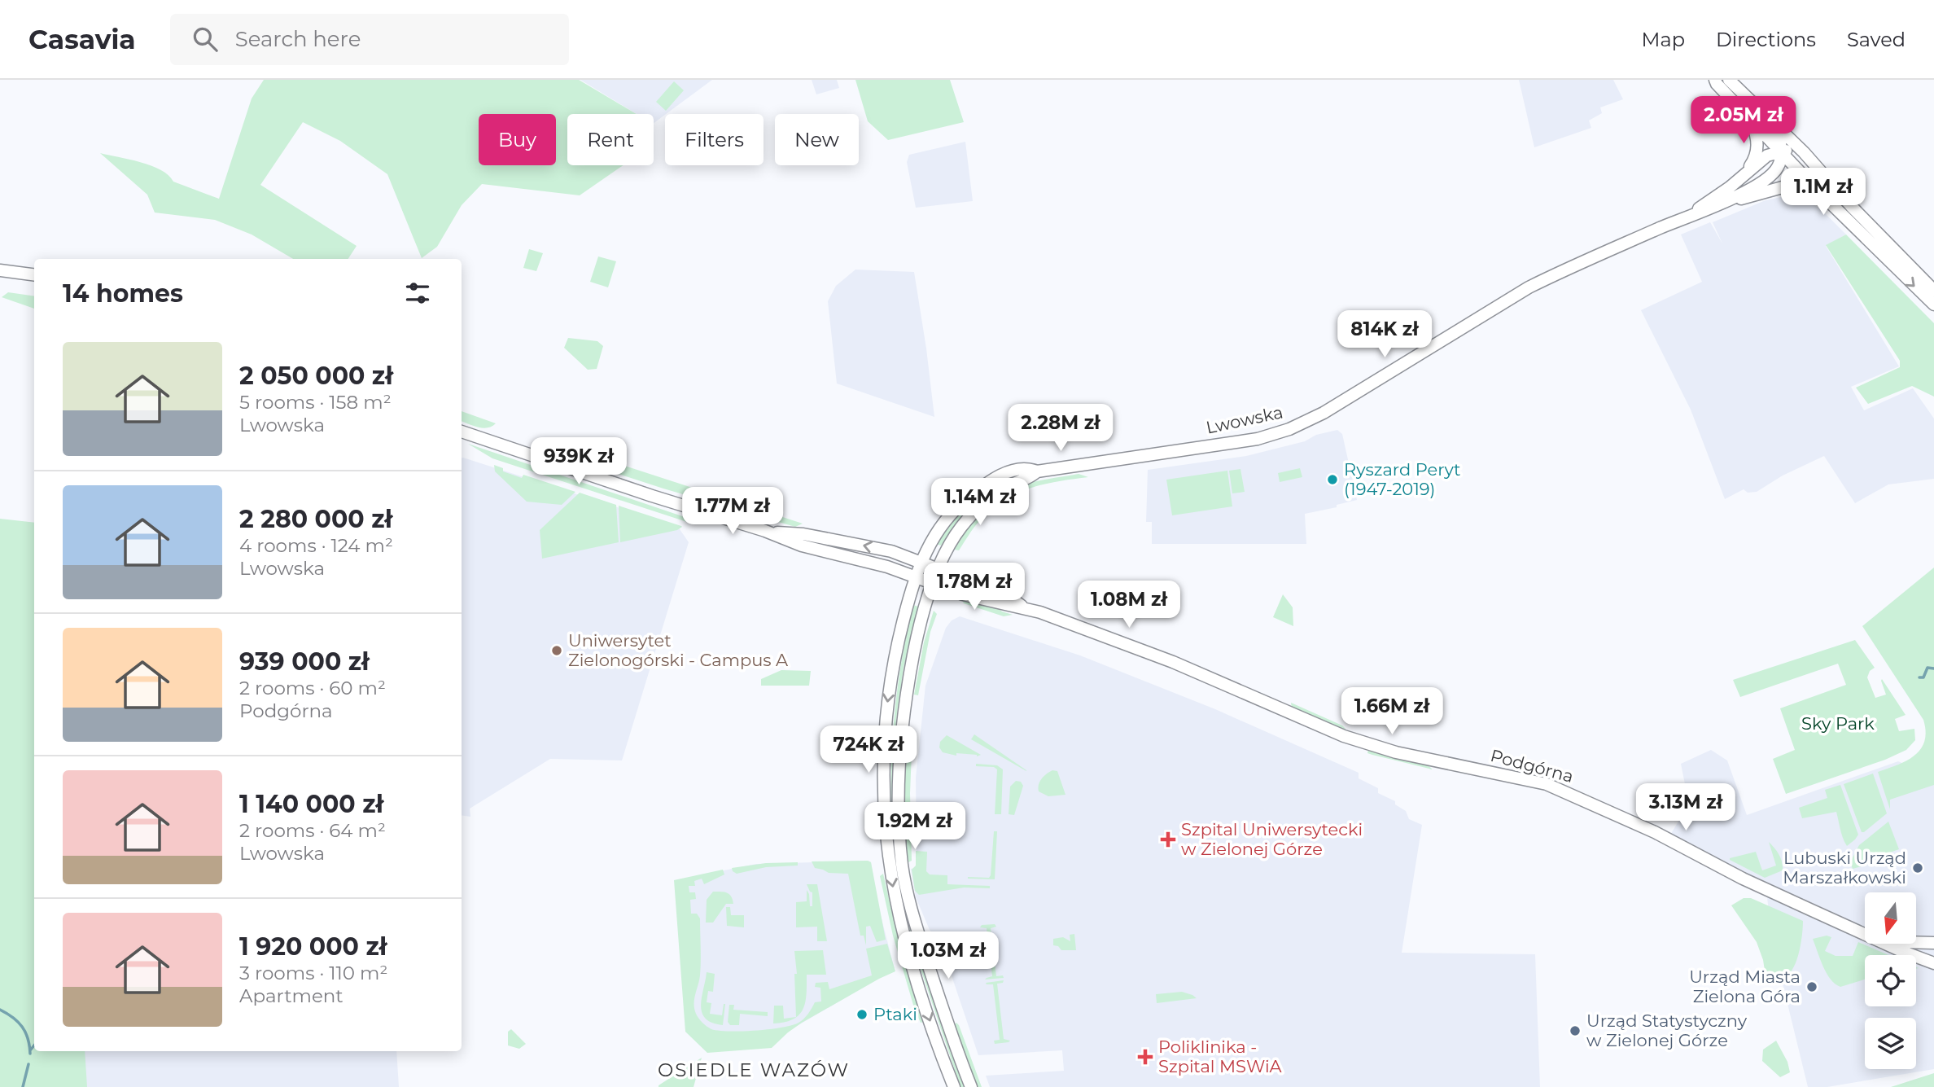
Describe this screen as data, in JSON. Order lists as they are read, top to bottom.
{
  "streets": {
    "street": ["Lwowska", "Podgórna"]
  },
  "crossings": [
    ["Lwowska", "Podgórna"]
  ],
  "districts": ["OSIEDLE WAZÓW"],
  "parks": ["Sky Park"],
  "places": {
    "other": [
      "Ryszard Peryt (1947-2019)",
      "Uniwersytet Zielonogórski - Campus A",
      "Lubuski Urząd Marszałkowski",
      "Urząd Miasta Zielona Góra",
      "Ptaki",
      "Urząd Statystyczny w Zielonej Górze"
    ],
    "health": ["Szpital Uniwersytecki w Zielonej Górze", "Poliklinika - Szpital MSWiA"]
  },
  "north": "bottom",
  "page": {
    "header": "Casavia",
    "search": "Search here",
    "nav": ["Map", "Directions", "Saved"],
    "price": [
      "2.05M zł",
      "1.1M zł",
      "814K zł",
      "2.28M zł",
      "939K zł",
      "1.14M zł",
      "1.77M zł",
      "1.78M zł",
      "1.08M zł",
      "1.66M zł",
      "724K zł",
      "3.13M zł",
      "1.92M zł",
      "1.03M zł"
    ],
    "chip": [
      "Buy",
      "Rent",
      "Filters",
      "New"
    ],
    "heading": "14 homes",
    "list": [
      {
        "name": "2 050 000 zł",
        "note": "5 rooms · 158 m² · Lwowska"
      },
      {
        "name": "2 280 000 zł",
        "note": "4 rooms · 124 m² · Lwowska"
      },
      {
        "name": "939 000 zł",
        "note": "2 rooms · 60 m² · Podgórna"
      },
      {
        "name": "1 140 000 zł",
        "note": "2 rooms · 64 m² · Lwowska"
      },
      {
        "name": "1 920 000 zł",
        "note": "3 rooms · 110 m² · Apartment"
      }
    ]
  }
}
